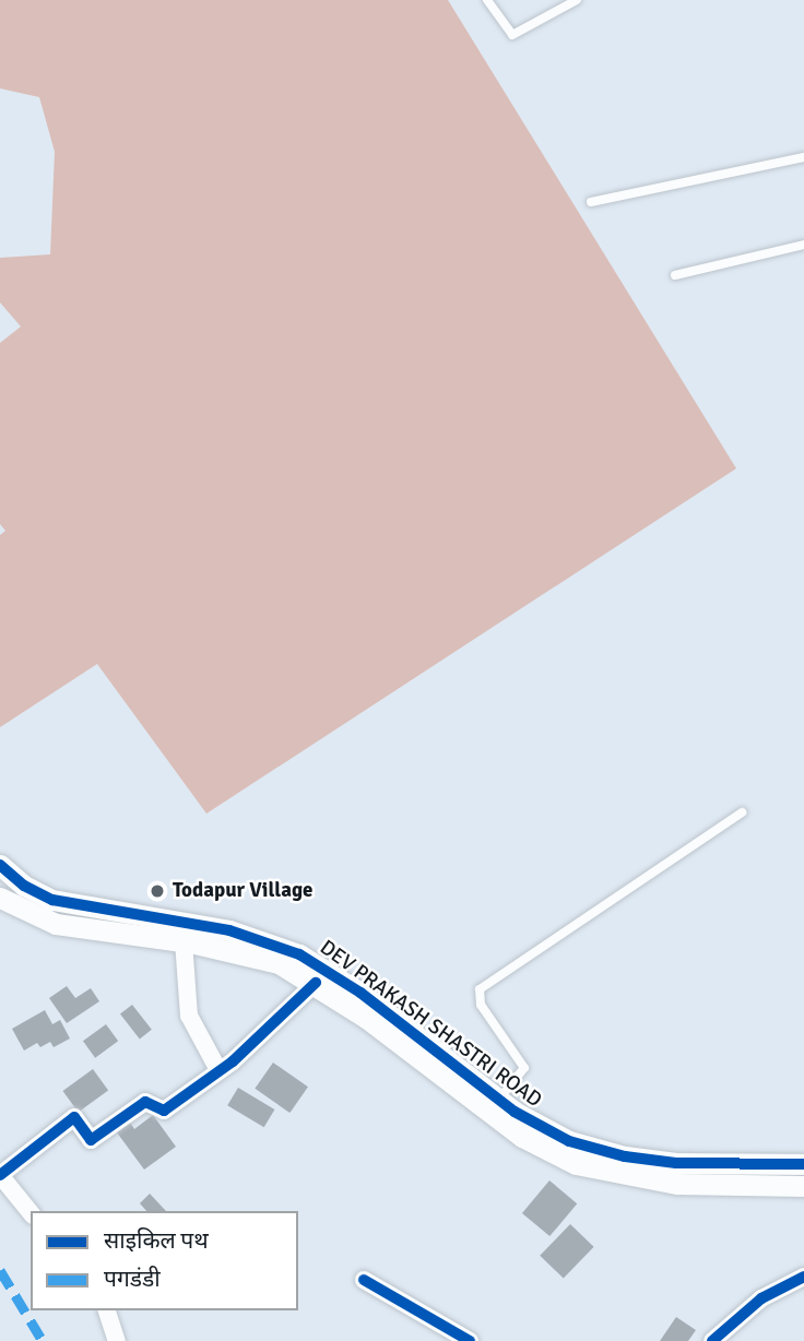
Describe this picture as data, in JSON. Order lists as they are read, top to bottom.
{
  "streets": {
    "street": ["DEV PRAKASH SHASTRI ROAD"]
  },
  "places": ["Todapur Village"],
  "legend": ["साइकिल पथ", "पगडंडी"]
}
